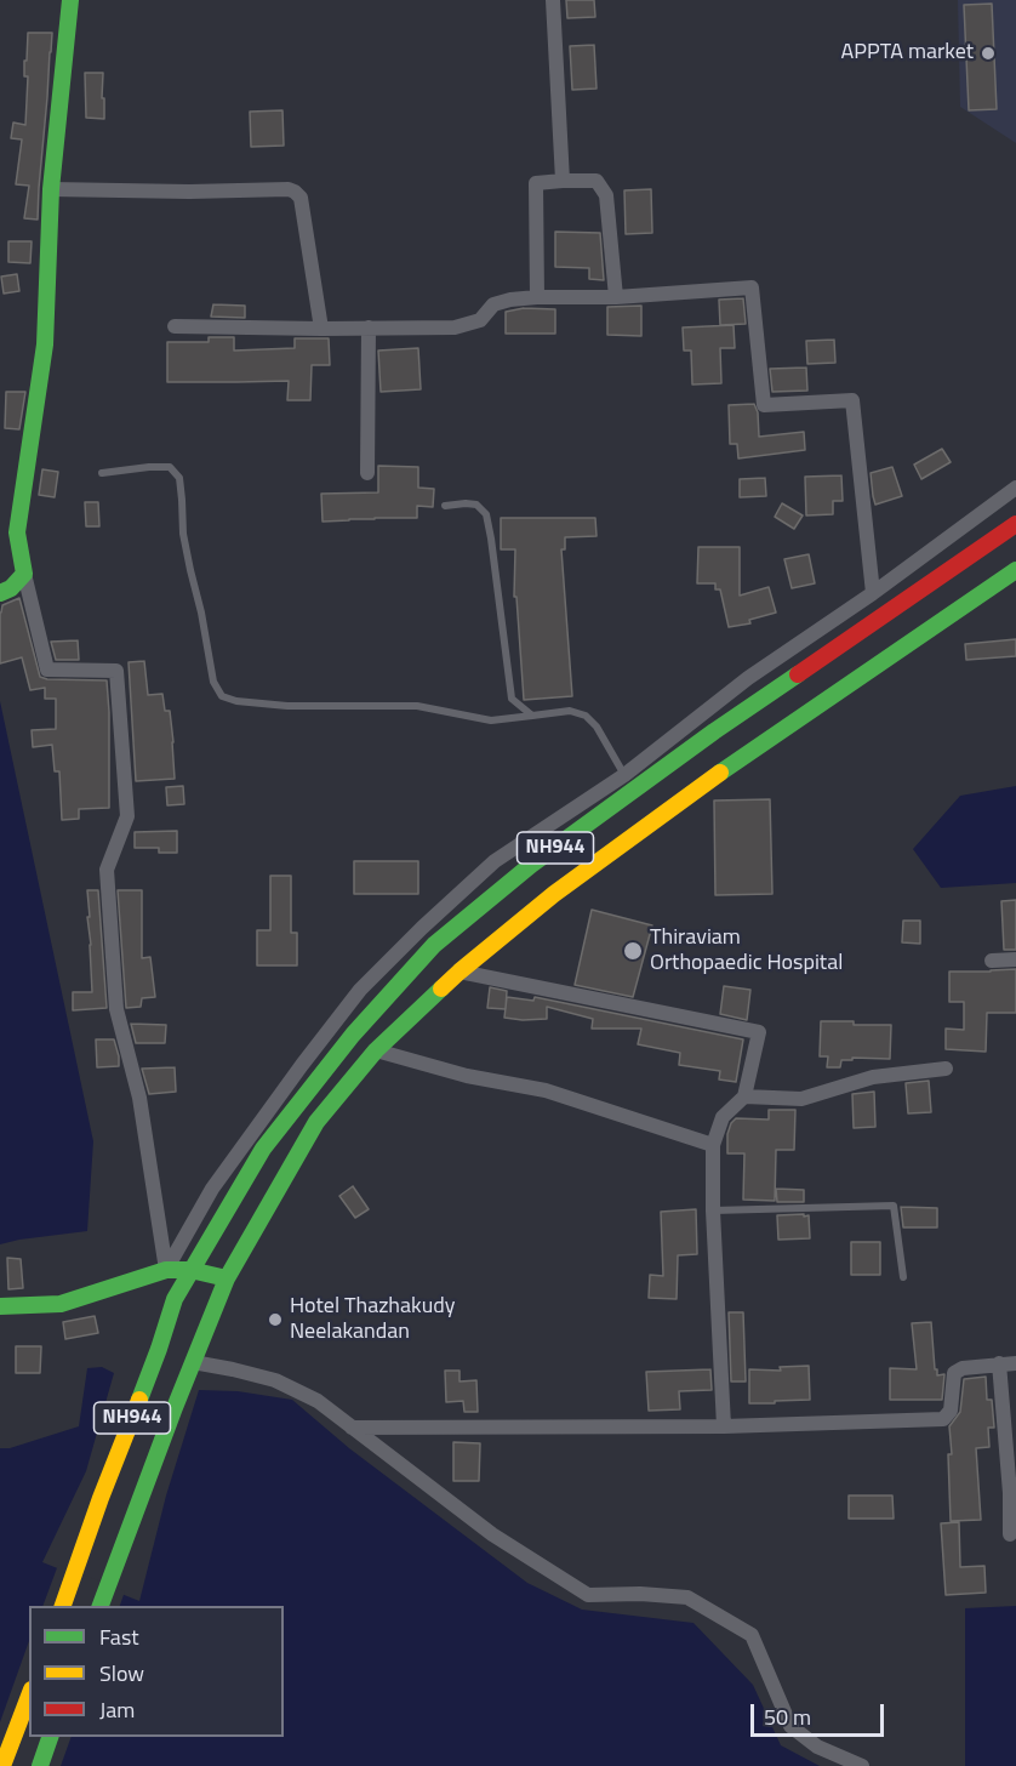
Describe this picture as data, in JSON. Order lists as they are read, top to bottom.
{
  "streets": {
    "main road": ["NH944"]
  },
  "places": ["APPTA market", "Thiraviam Orthopaedic Hospital", "Hotel Thazhakudy Neelakandan"],
  "legend": ["Fast", "Slow", "Jam"],
  "scale_bar": "50 m"
}
